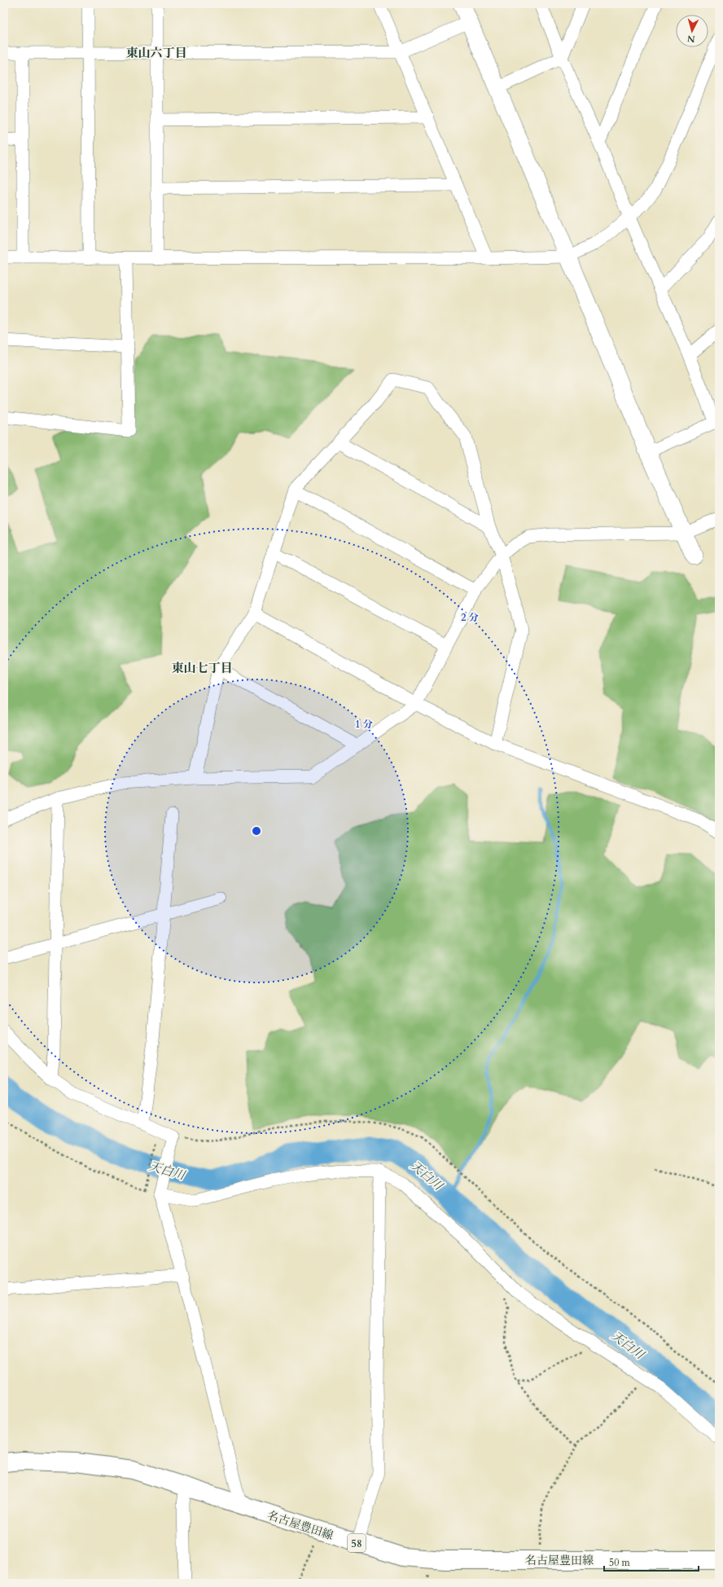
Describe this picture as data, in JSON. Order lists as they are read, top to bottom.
{
  "streets": {
    "main road": ["名古屋豊田線", "58"]
  },
  "districts": ["東山六丁目", "東山七丁目"],
  "water": ["天白川"],
  "scale_bar": "50 m",
  "north": "bottom",
  "rings": ["2 分", "1 分"]
}
